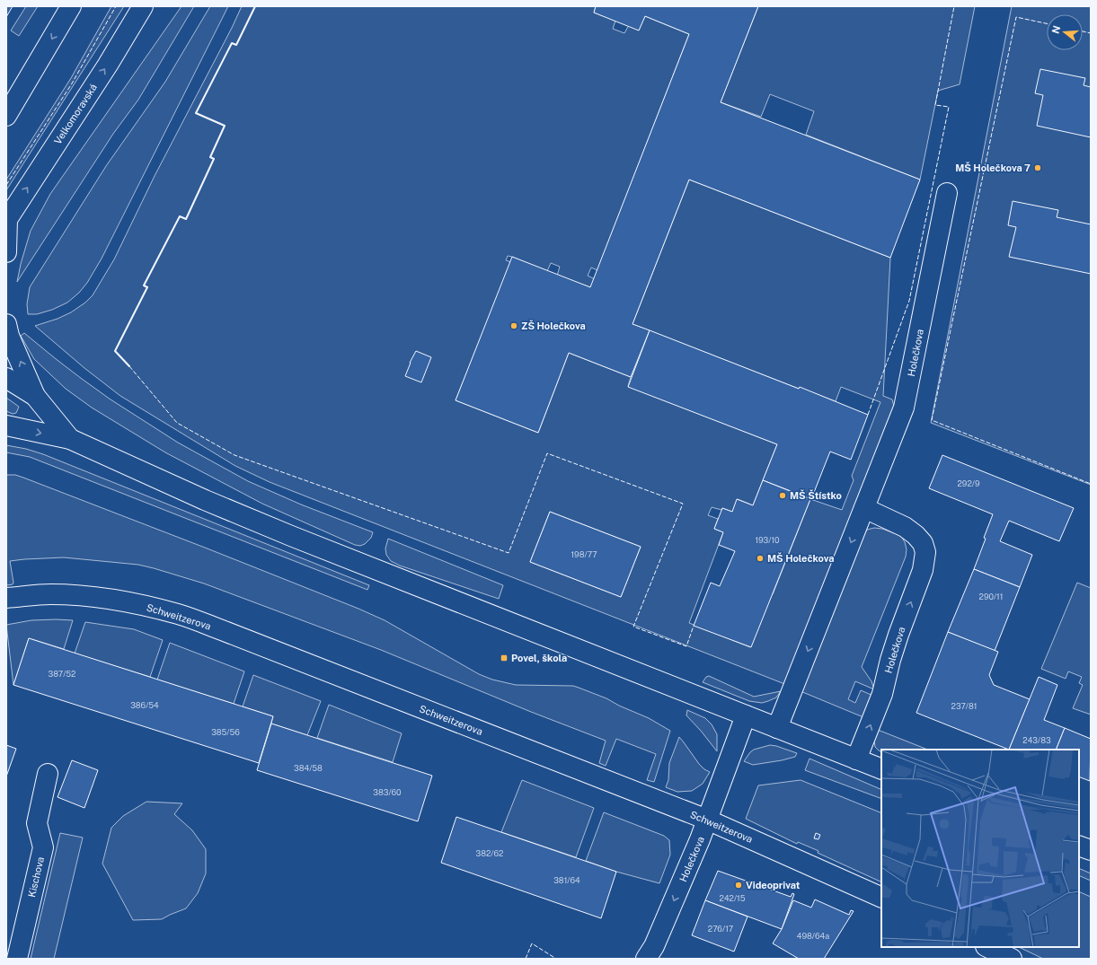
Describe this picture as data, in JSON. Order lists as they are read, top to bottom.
{
  "streets": {
    "street": [
      "Velkomoravská",
      "Holečkova",
      "Schweitzerova",
      "Kischova"
    ]
  },
  "crossings": [
    ["Holečkova", "Schweitzerova"]
  ],
  "places": {
    "other": [
      "MŠ Holečkova 7",
      "ZŠ Holečkova",
      "MŠ Štístko",
      "MŠ Holečkova",
      "Videoprivat"
    ],
    "transit": ["Povel, škola"]
  },
  "house_numbers": [
    "292/9",
    "193/10",
    "198/77",
    "290/11",
    "387/52",
    "386/54",
    "237/81",
    "385/56",
    "243/83",
    "384/58",
    "383/60",
    "382/62",
    "381/64",
    "242/15",
    "276/17",
    "498/64a"
  ],
  "north": "left"
}
